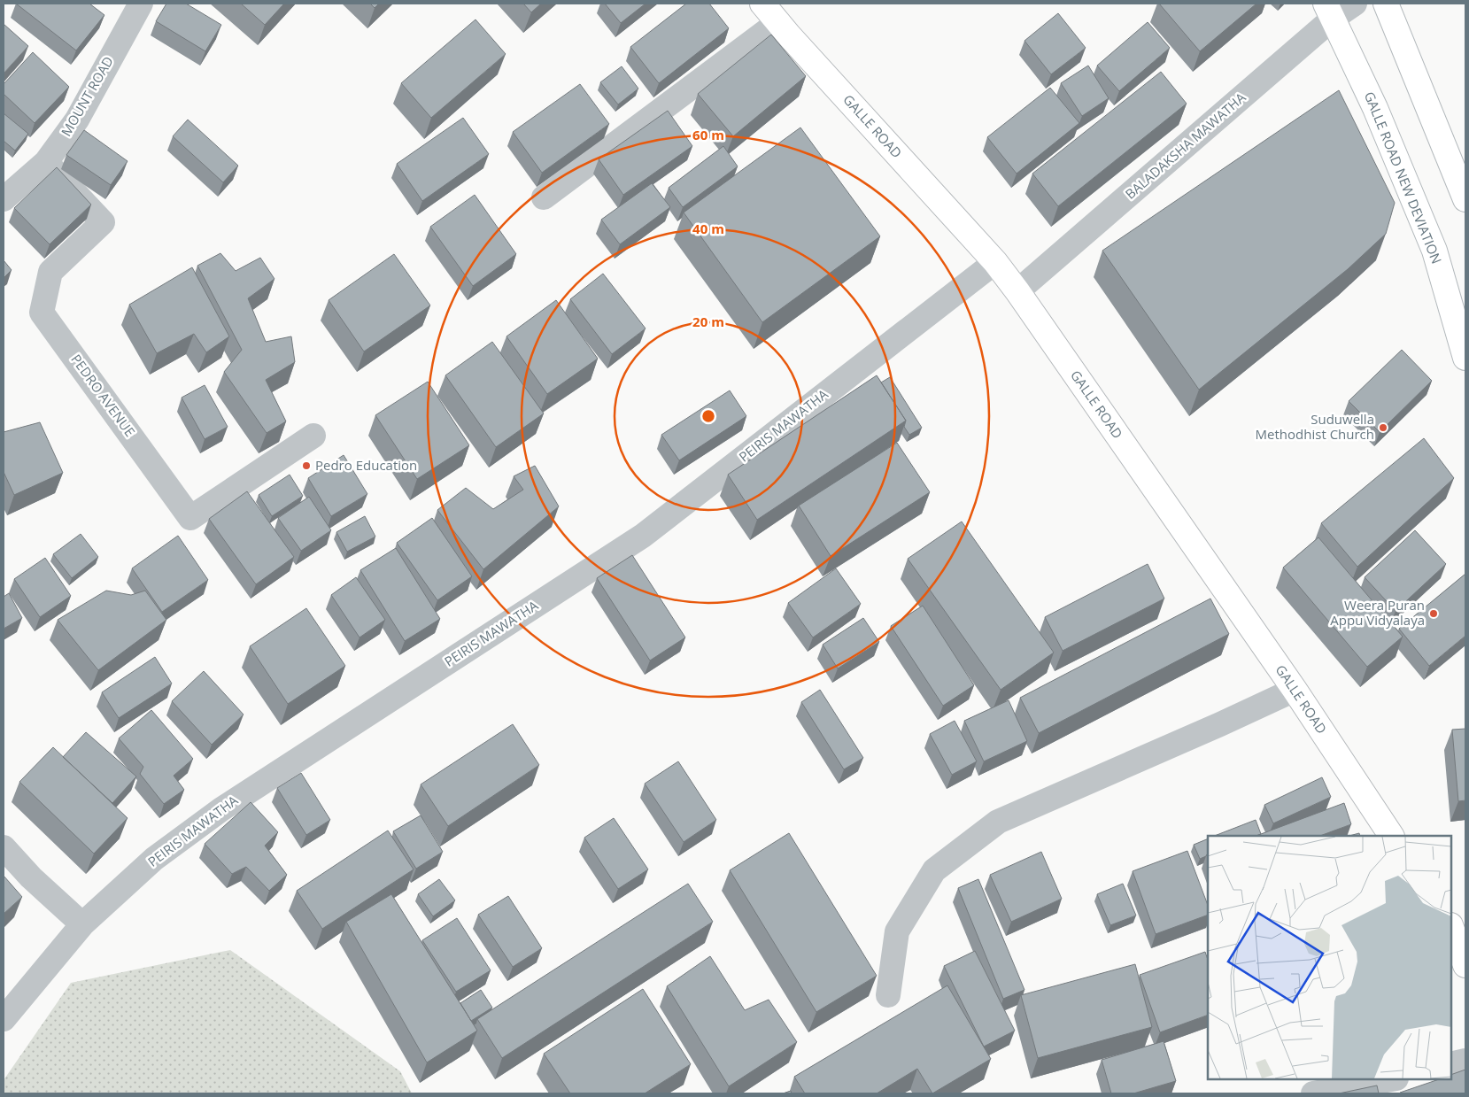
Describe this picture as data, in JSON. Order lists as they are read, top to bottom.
{
  "streets": {
    "main road": ["GALLE ROAD", "GALLE ROAD NEW DEVIATION"],
    "street": [
      "MOUNT ROAD",
      "BALADAKSHA MAWATHA",
      "PEDRO AVENUE",
      "PEIRIS MAWATHA"
    ]
  },
  "crossings": [
    ["MOUNT ROAD", "PEDRO AVENUE"],
    ["GALLE ROAD", "BALADAKSHA MAWATHA"],
    ["GALLE ROAD", "PEIRIS MAWATHA"],
    ["BALADAKSHA MAWATHA", "GALLE ROAD NEW DEVIATION"]
  ],
  "places": ["Suduwella Methodhist Church", "Pedro Education", "Weera Puran Appu Vidyalaya"],
  "rings": ["60 m", "40 m", "20 m"]
}
